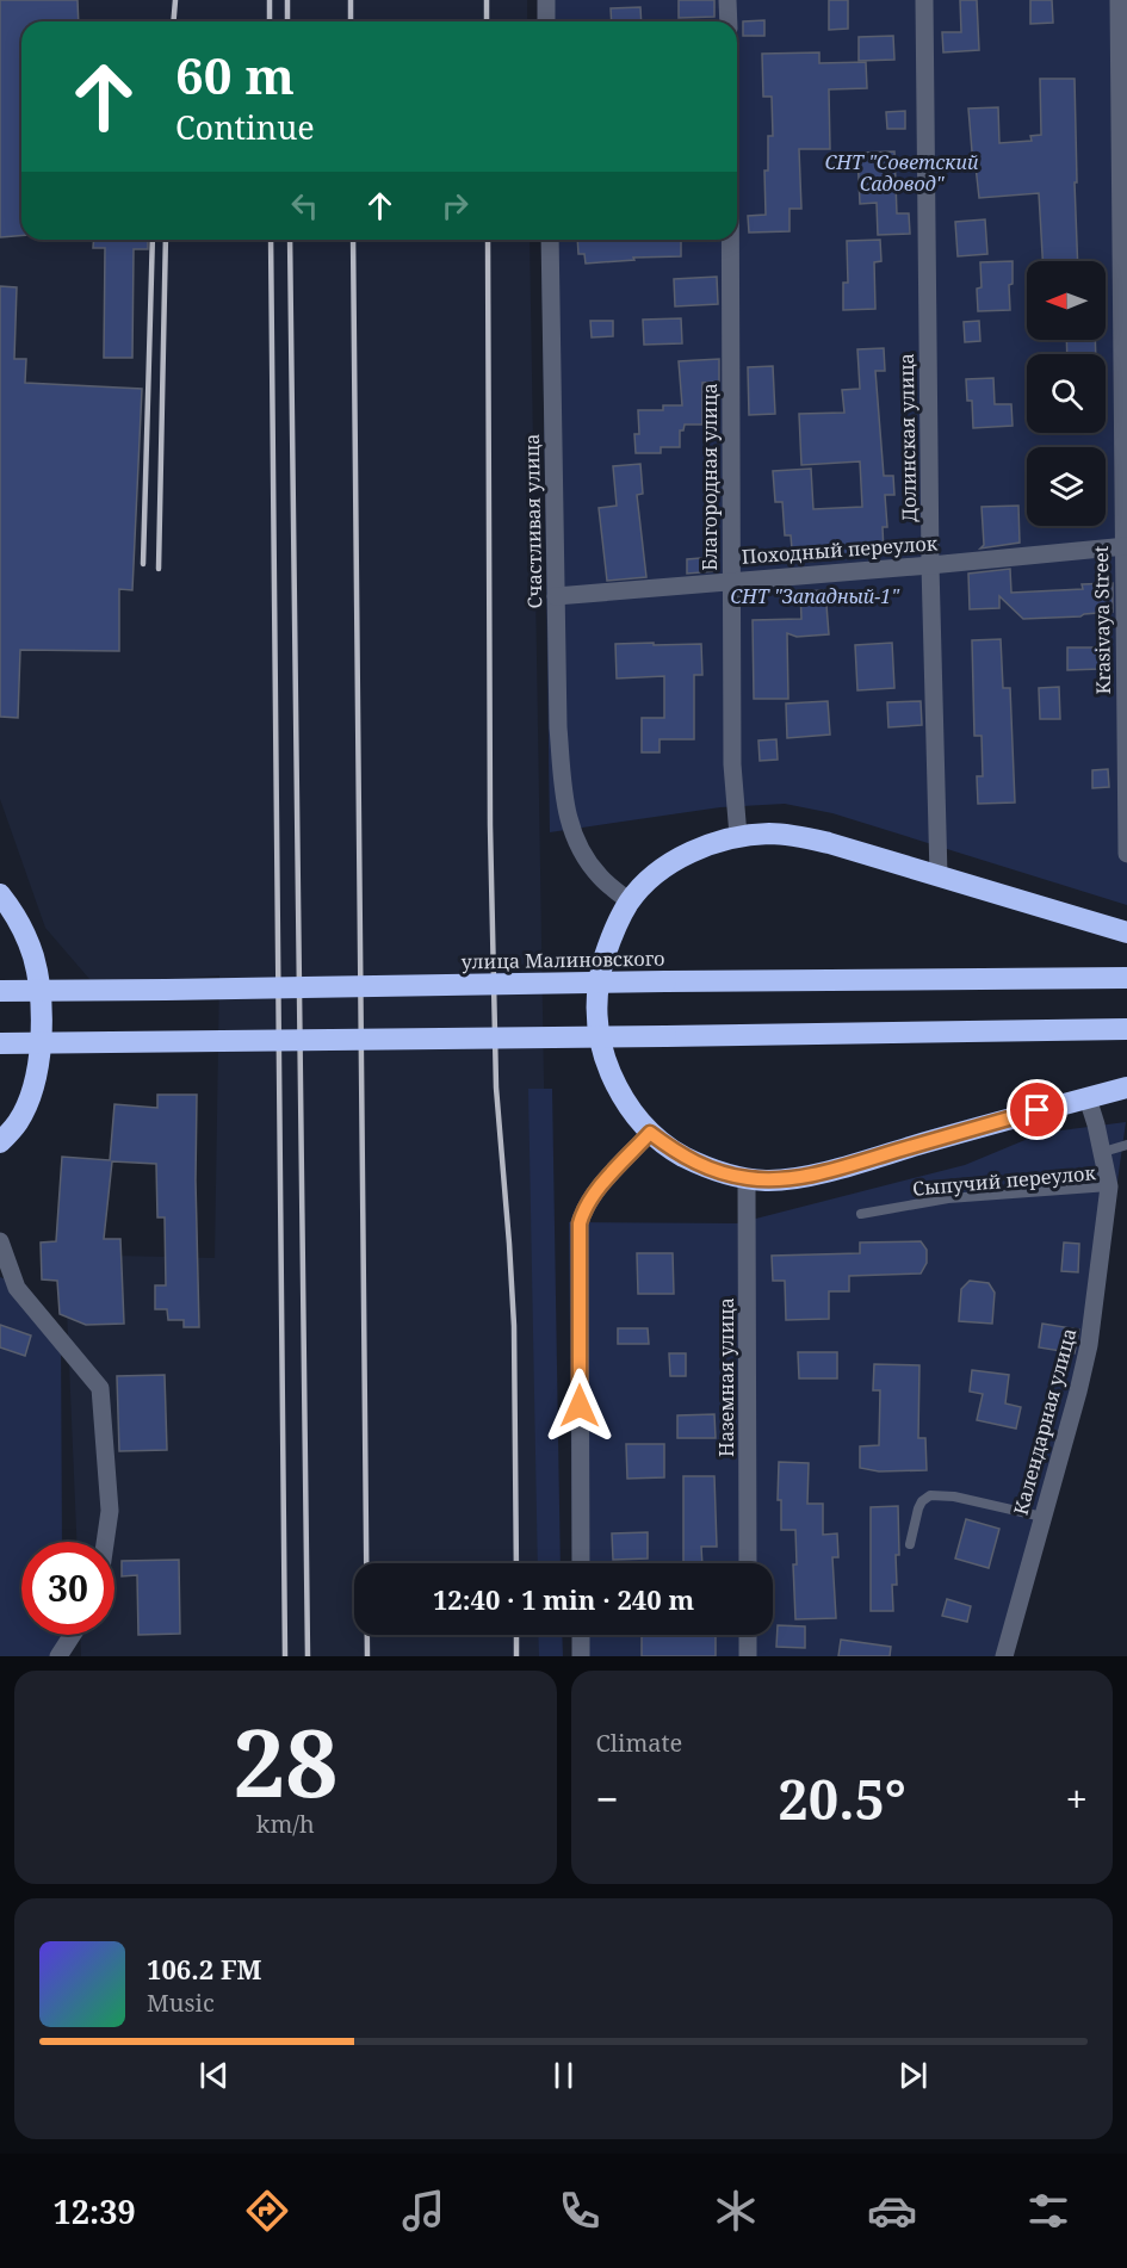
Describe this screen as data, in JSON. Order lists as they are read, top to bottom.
{
  "streets": {
    "highway": ["улица Малиновского"],
    "street": [
      "Долинская улица",
      "Благородная улица",
      "Счастливая улица",
      "Походный переулок",
      "Krasivaya Street",
      "Наземная улица",
      "Календарная улица"
    ],
    "lane": ["Сыпучий переулок"]
  },
  "crossings": [
    ["Долинская улица", "Походный переулок"],
    ["Благородная улица", "Походный переулок"],
    ["Счастливая улица", "Походный переулок"],
    ["Походный переулок", "Krasivaya Street"],
    ["Сыпучий переулок", "Календарная улица"]
  ],
  "parks": ["СНТ \"Советский Садовод\"", "СНТ \"Западный-1\""],
  "north": "left",
  "page": {
    "turn": ["60 m", "Continue"],
    "limit": "30",
    "trip": "12:40 · 1 min · 240 m",
    "tile": [
      ["28", "km/h"],
      "Climate"
    ],
    "heat": ["−", "20.5°", "+"],
    "song": ["106.2 FM", "Music"],
    "tabs": "12:39"
  }
}
